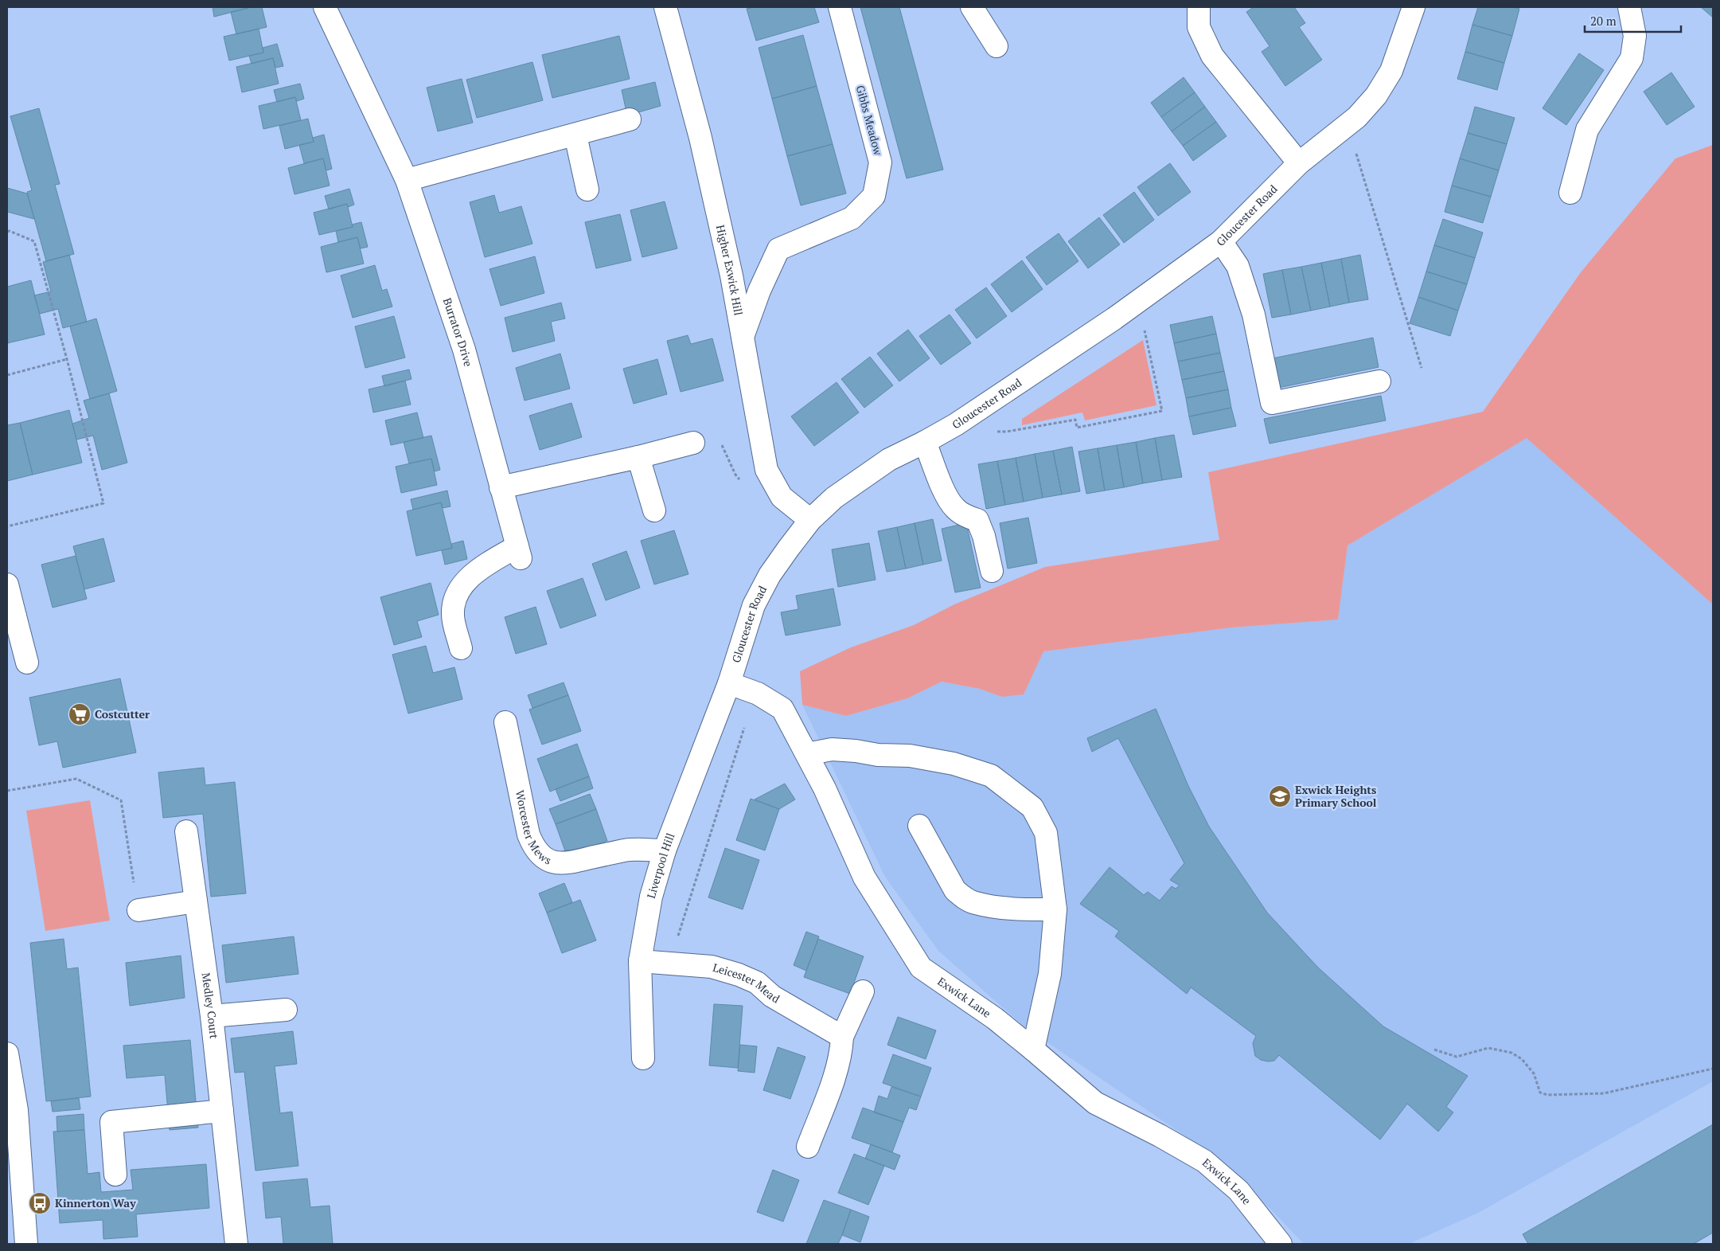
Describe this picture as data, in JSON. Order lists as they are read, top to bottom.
{
  "streets": {
    "street": [
      "Gibbs Meadow",
      "Gloucester Road",
      "Higher Exwick Hill",
      "Burrator Drive",
      "Worcester Mews",
      "Liverpool Hill",
      "Leicester Mead",
      "Exwick Lane",
      "Medley Court"
    ]
  },
  "crossings": [
    ["Gibbs Meadow", "Higher Exwick Hill"],
    ["Gloucester Road", "Higher Exwick Hill"],
    ["Gloucester Road", "Liverpool Hill"],
    ["Gloucester Road", "Exwick Lane"],
    ["Worcester Mews", "Liverpool Hill"],
    ["Liverpool Hill", "Leicester Mead"],
    ["Liverpool Hill", "Exwick Lane"]
  ],
  "places": {
    "supermarket": ["Costcutter"],
    "school or university": ["Exwick Heights Primary School"],
    "bus stop": ["Kinnerton Way"]
  },
  "scale_bar": "20 m"
}
